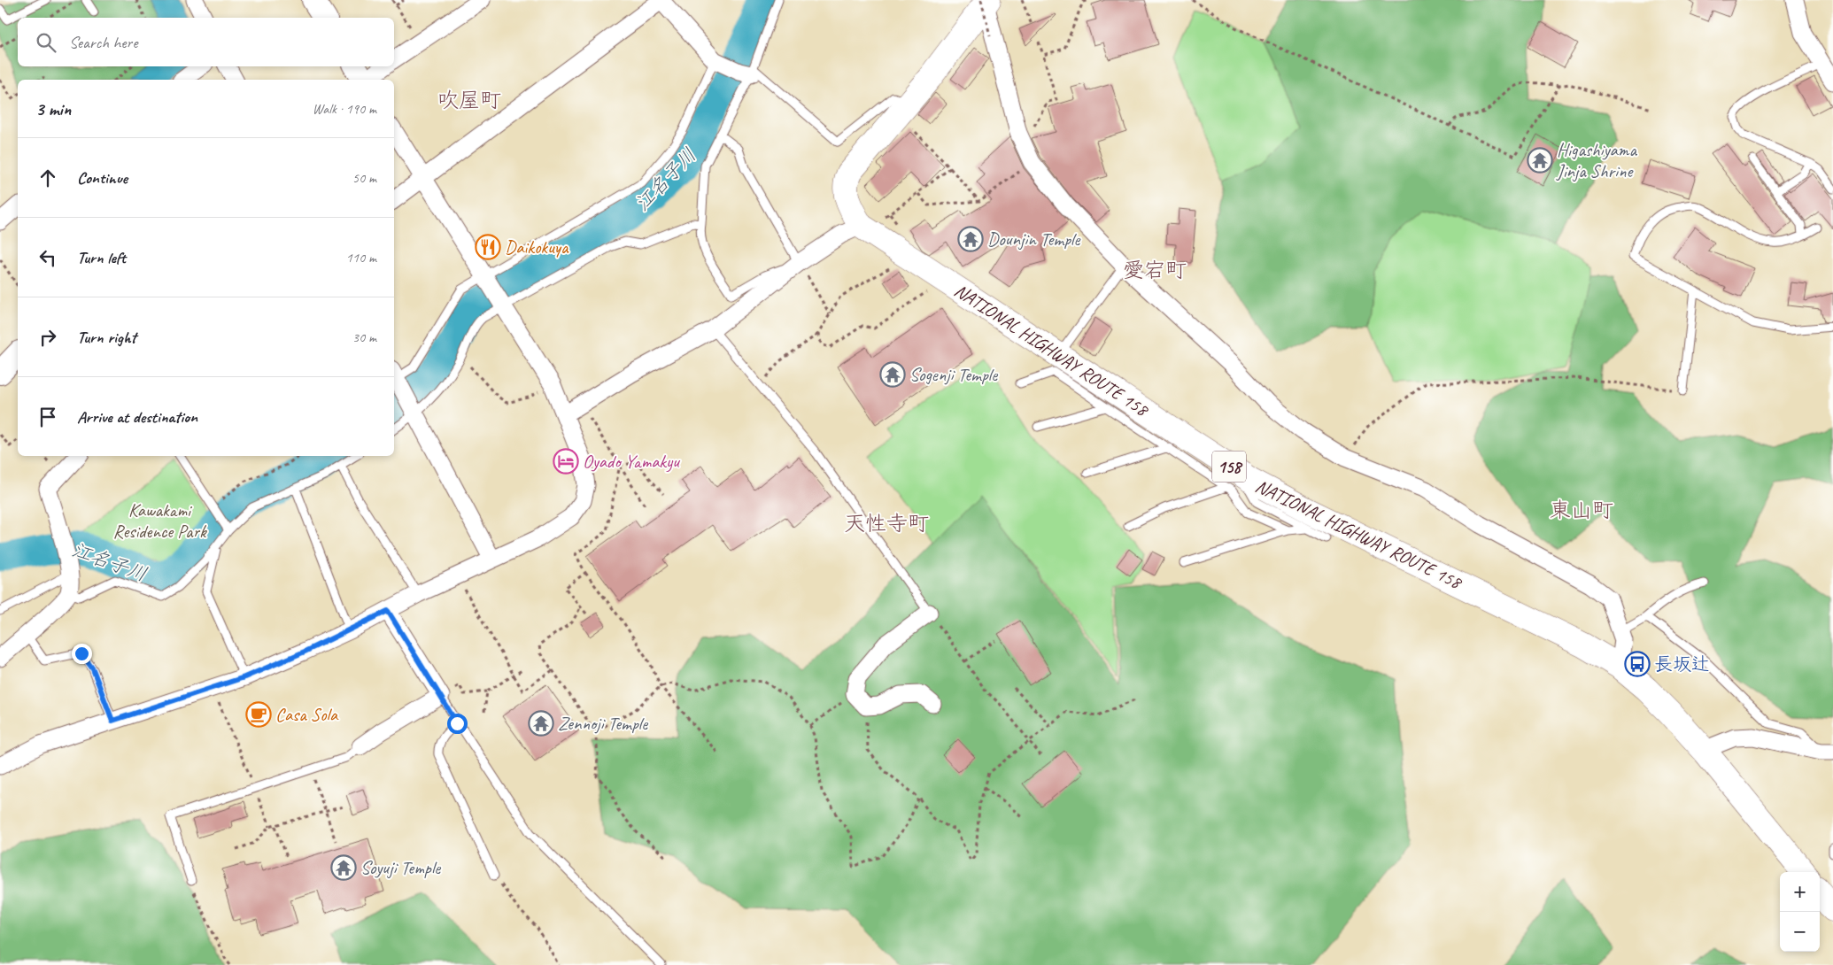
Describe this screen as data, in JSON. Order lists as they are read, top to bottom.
{
  "streets": {
    "highway": ["NATIONAL HIGHWAY ROUTE 158", "158"]
  },
  "districts": [
    "吹屋町",
    "愛宕町",
    "東山町",
    "天性寺町"
  ],
  "water": ["江名子川"],
  "parks": ["Kawakami Residence Park"],
  "places": {
    "temple": [
      "Higashiyama Jinja Shrine",
      "Dounjin Temple",
      "Sogenji Temple",
      "Zennoji Temple",
      "Soyuji Temple"
    ],
    "restaurant": ["Daikokuya"],
    "hotel": ["Oyado Yamakyu"],
    "bus stop": ["長坂辻"],
    "cafe": ["Casa Sola"]
  },
  "page": {
    "search": "Search here",
    "heading": ["3 min", "Walk · 190 m"],
    "list": [
      ["Continue", "50 m"],
      ["Turn left", "110 m"],
      ["Turn right", "30 m"],
      "Arrive at destination"
    ],
    "map_buttons": ["+", "−"]
  }
}
